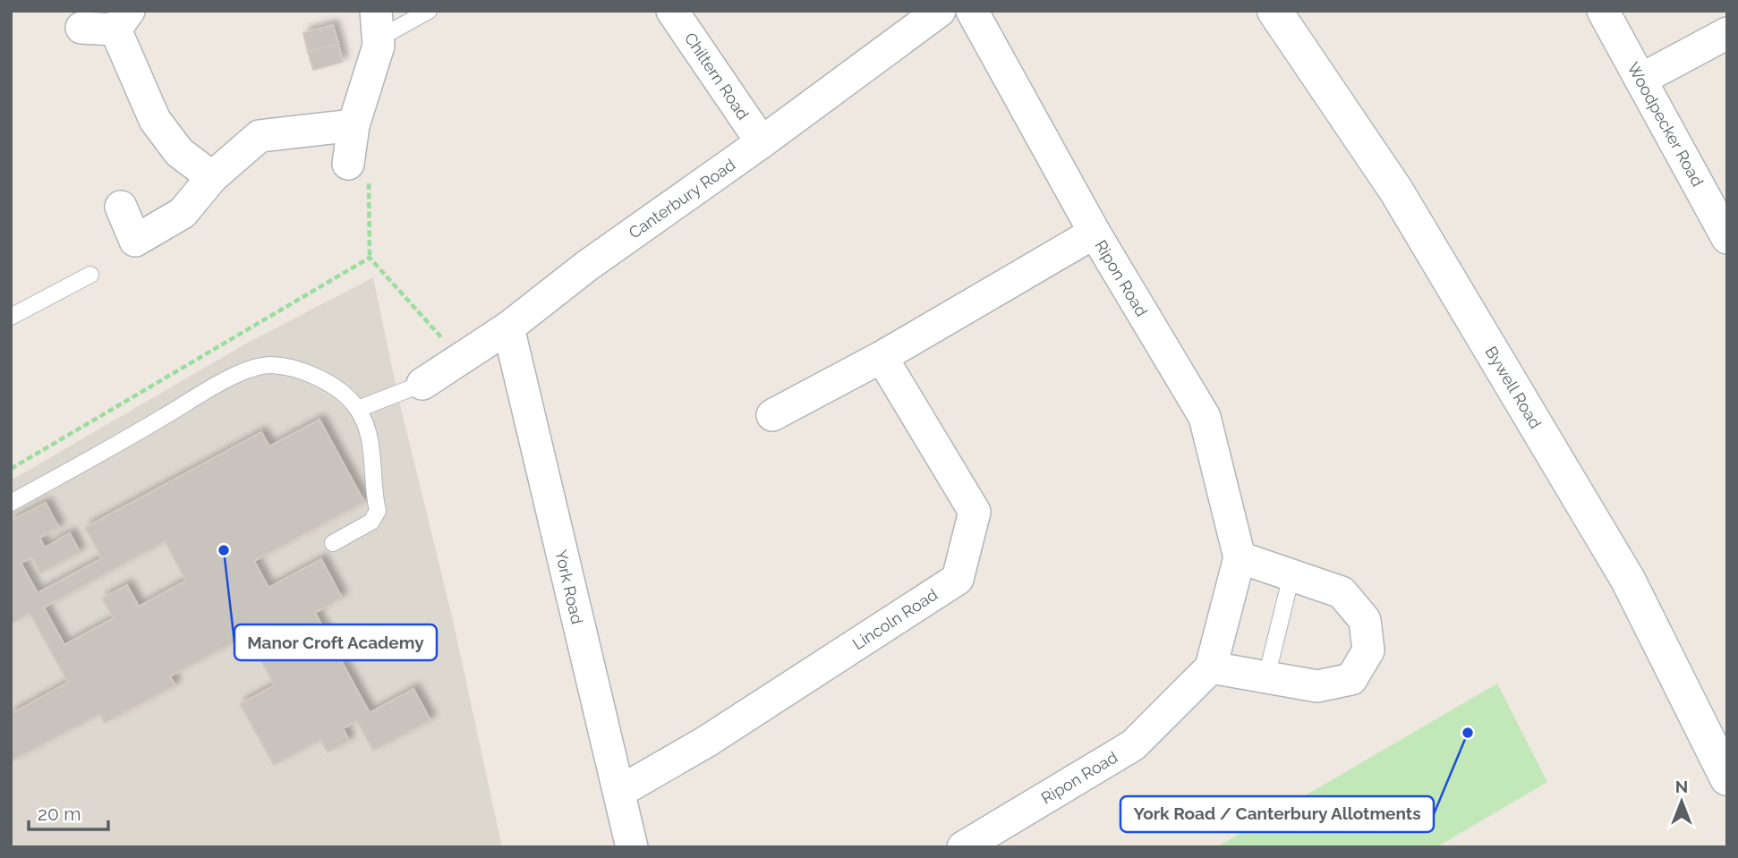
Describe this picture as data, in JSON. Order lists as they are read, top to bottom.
{
  "streets": {
    "street": [
      "Chiltern Road",
      "Woodpecker Road",
      "Canterbury Road",
      "Ripon Road",
      "Bywell Road",
      "York Road",
      "Lincoln Road"
    ]
  },
  "crossings": [
    ["Chiltern Road", "Canterbury Road"],
    ["Canterbury Road", "York Road"],
    ["York Road", "Lincoln Road"]
  ],
  "places": ["Manor Croft Academy", "York Road / Canterbury Allotments"],
  "scale_bar": "20 m",
  "north": "top"
}
